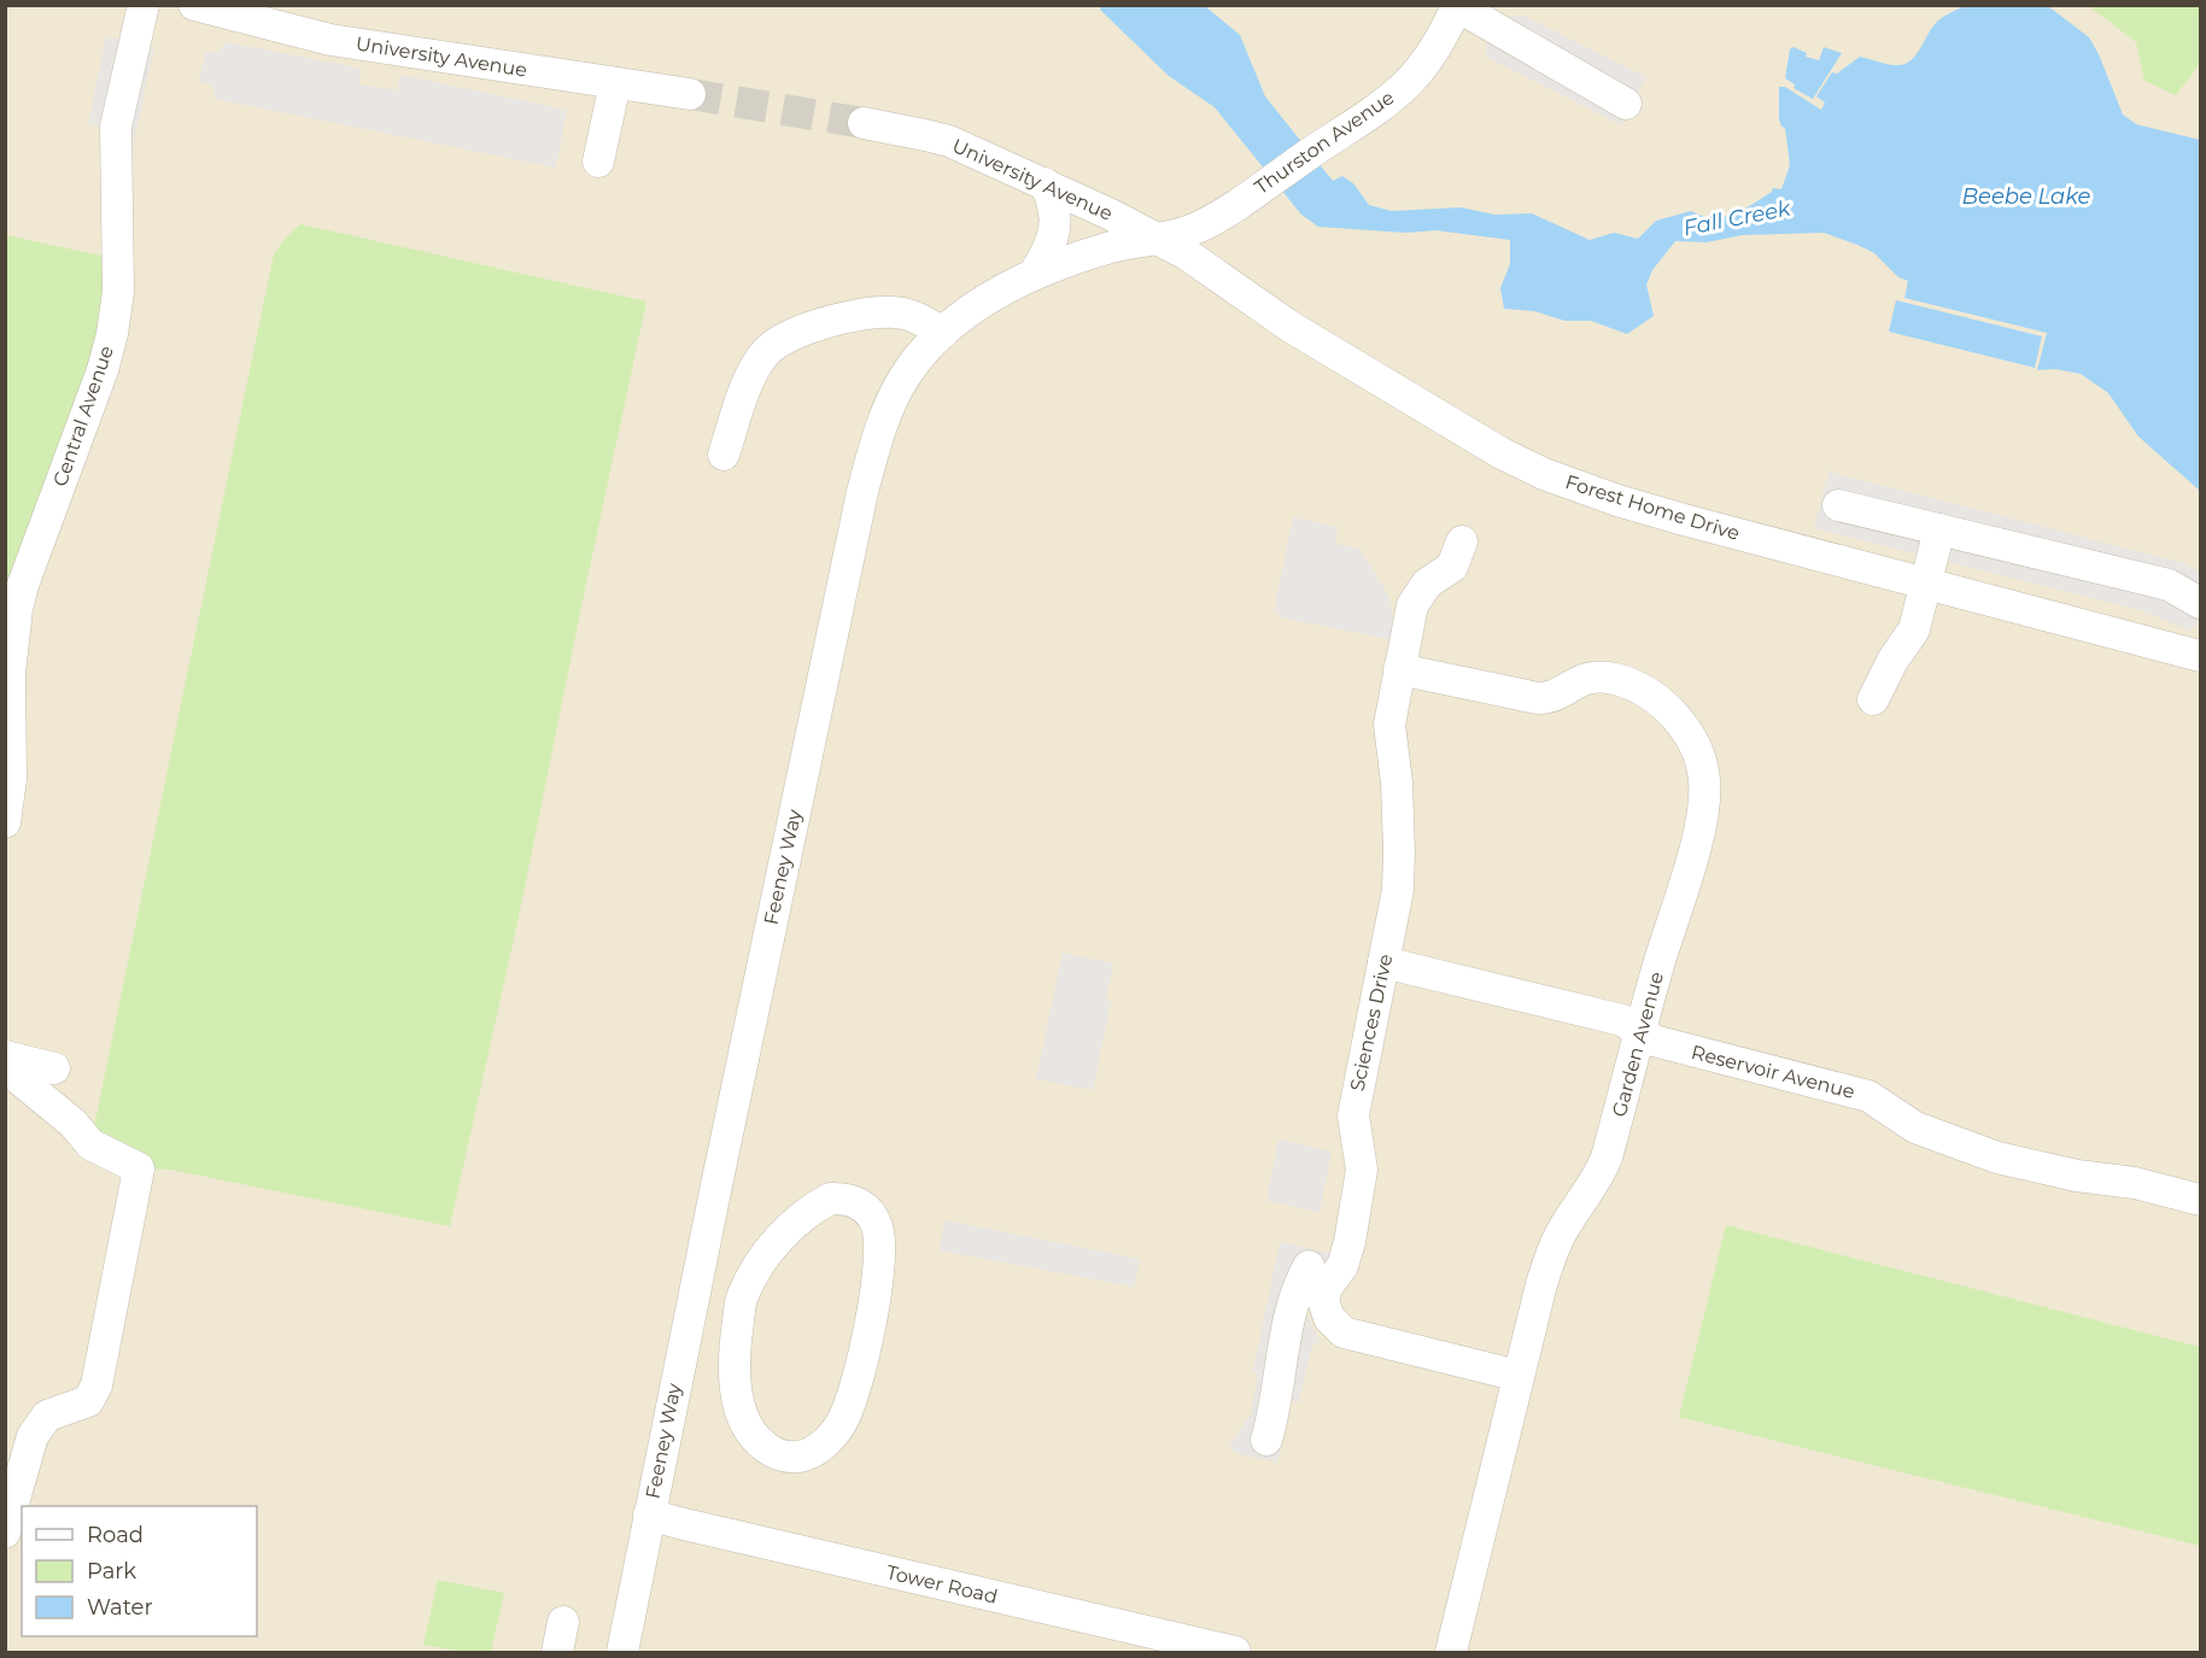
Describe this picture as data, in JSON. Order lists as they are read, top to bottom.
{
  "streets": {
    "street": [
      "University Avenue",
      "Thurston Avenue",
      "Central Avenue",
      "Forest Home Drive",
      "Feeney Way",
      "Sciences Drive",
      "Garden Avenue",
      "Reservoir Avenue",
      "Tower Road"
    ]
  },
  "crossings": [
    ["University Avenue", "Thurston Avenue"],
    ["University Avenue", "Forest Home Drive"],
    ["University Avenue", "Feeney Way"],
    ["Thurston Avenue", "Forest Home Drive"],
    ["Thurston Avenue", "Feeney Way"],
    ["Forest Home Drive", "Feeney Way"],
    ["Feeney Way", "Tower Road"],
    ["Sciences Drive", "Garden Avenue"],
    ["Sciences Drive", "Reservoir Avenue"],
    ["Garden Avenue", "Reservoir Avenue"]
  ],
  "water": ["Beebe Lake", "Fall Creek"],
  "legend": ["Road", "Park", "Water"]
}
